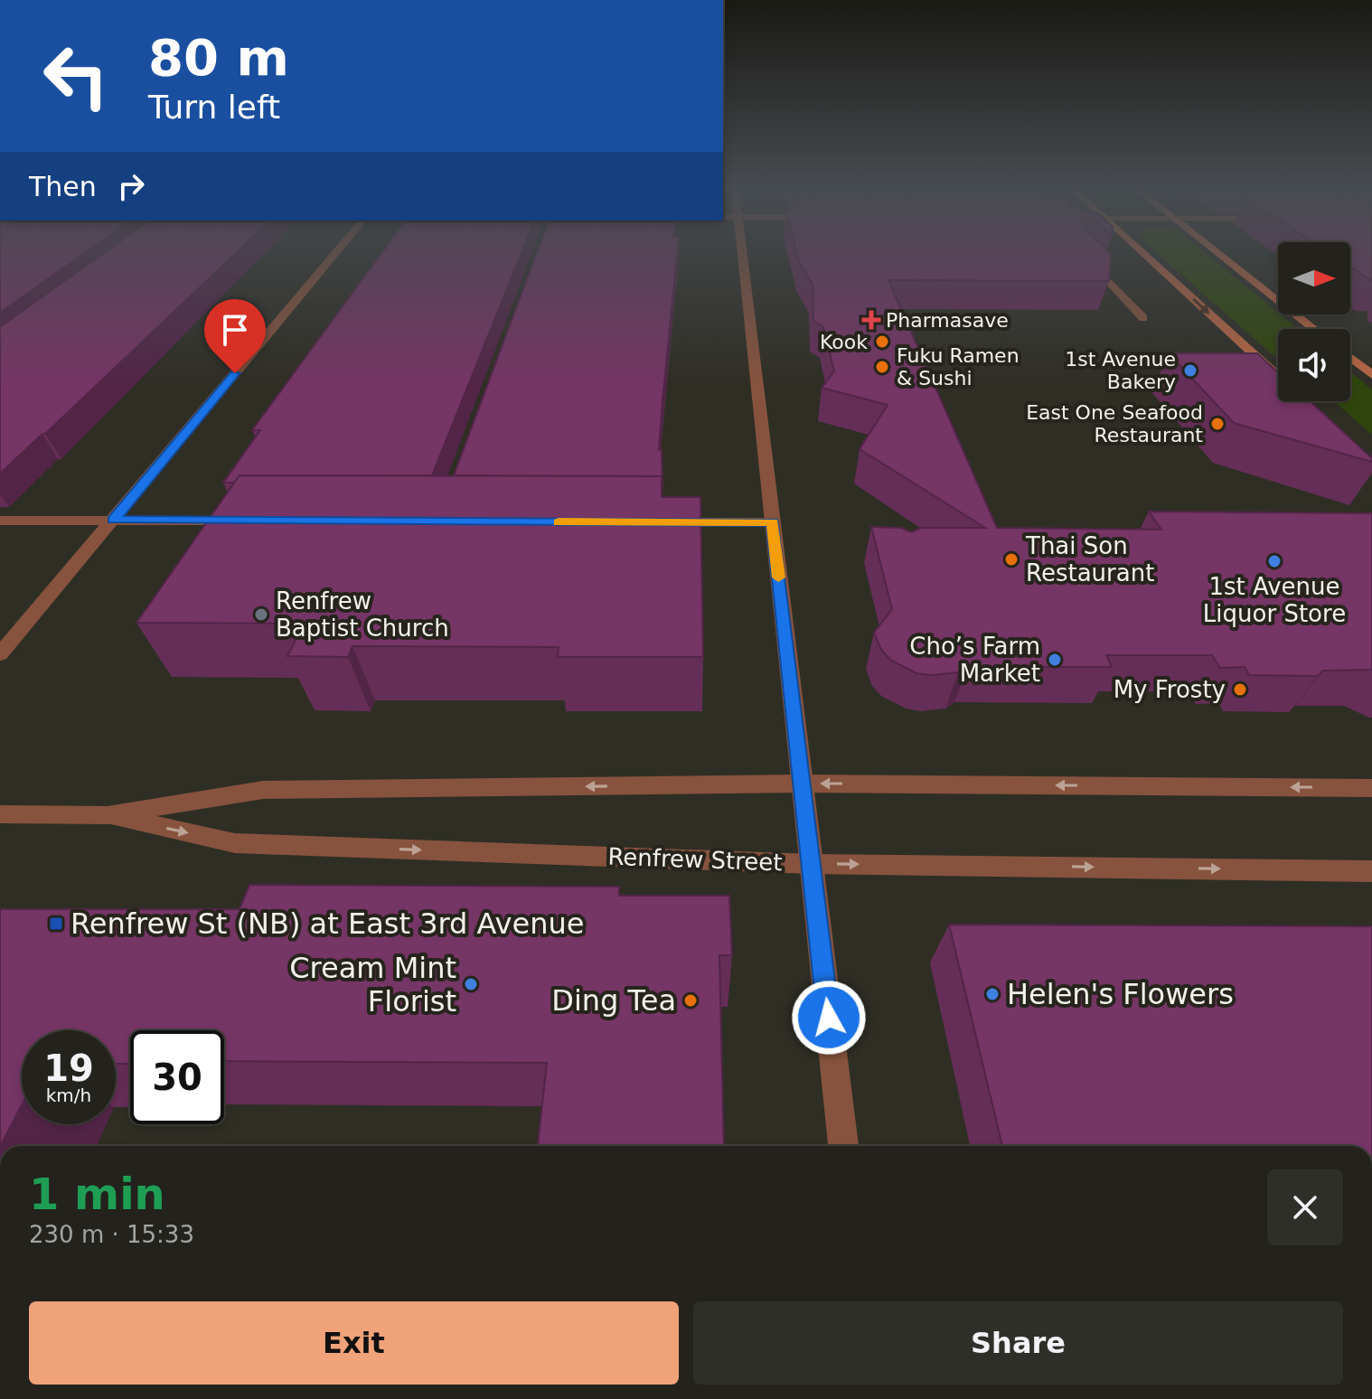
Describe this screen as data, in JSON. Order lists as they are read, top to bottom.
{
  "streets": {
    "street": ["Renfrew Street"]
  },
  "places": {
    "health": ["Pharmasave"],
    "other": [
      "Kook",
      "Fuku Ramen & Sushi",
      "1st Avenue Bakery",
      "East One Seafood Restaurant",
      "Thai Son Restaurant",
      "1st Avenue Liquor Store",
      "Renfrew Baptist Church",
      "Cho’s Farm Market",
      "My Frosty",
      "Cream Mint Florist",
      "Helen's Flowers",
      "Ding Tea"
    ],
    "transit": ["Renfrew St (NB) at East 3rd Avenue"]
  },
  "north": "right",
  "page": {
    "turn": ["80 m", "Turn left"],
    "then": "Then",
    "speed": "19 km/h",
    "limit": "30",
    "heading": ["1 min", "230 m · 15:33"],
    "buttons": ["Exit", "Share"]
  }
}
